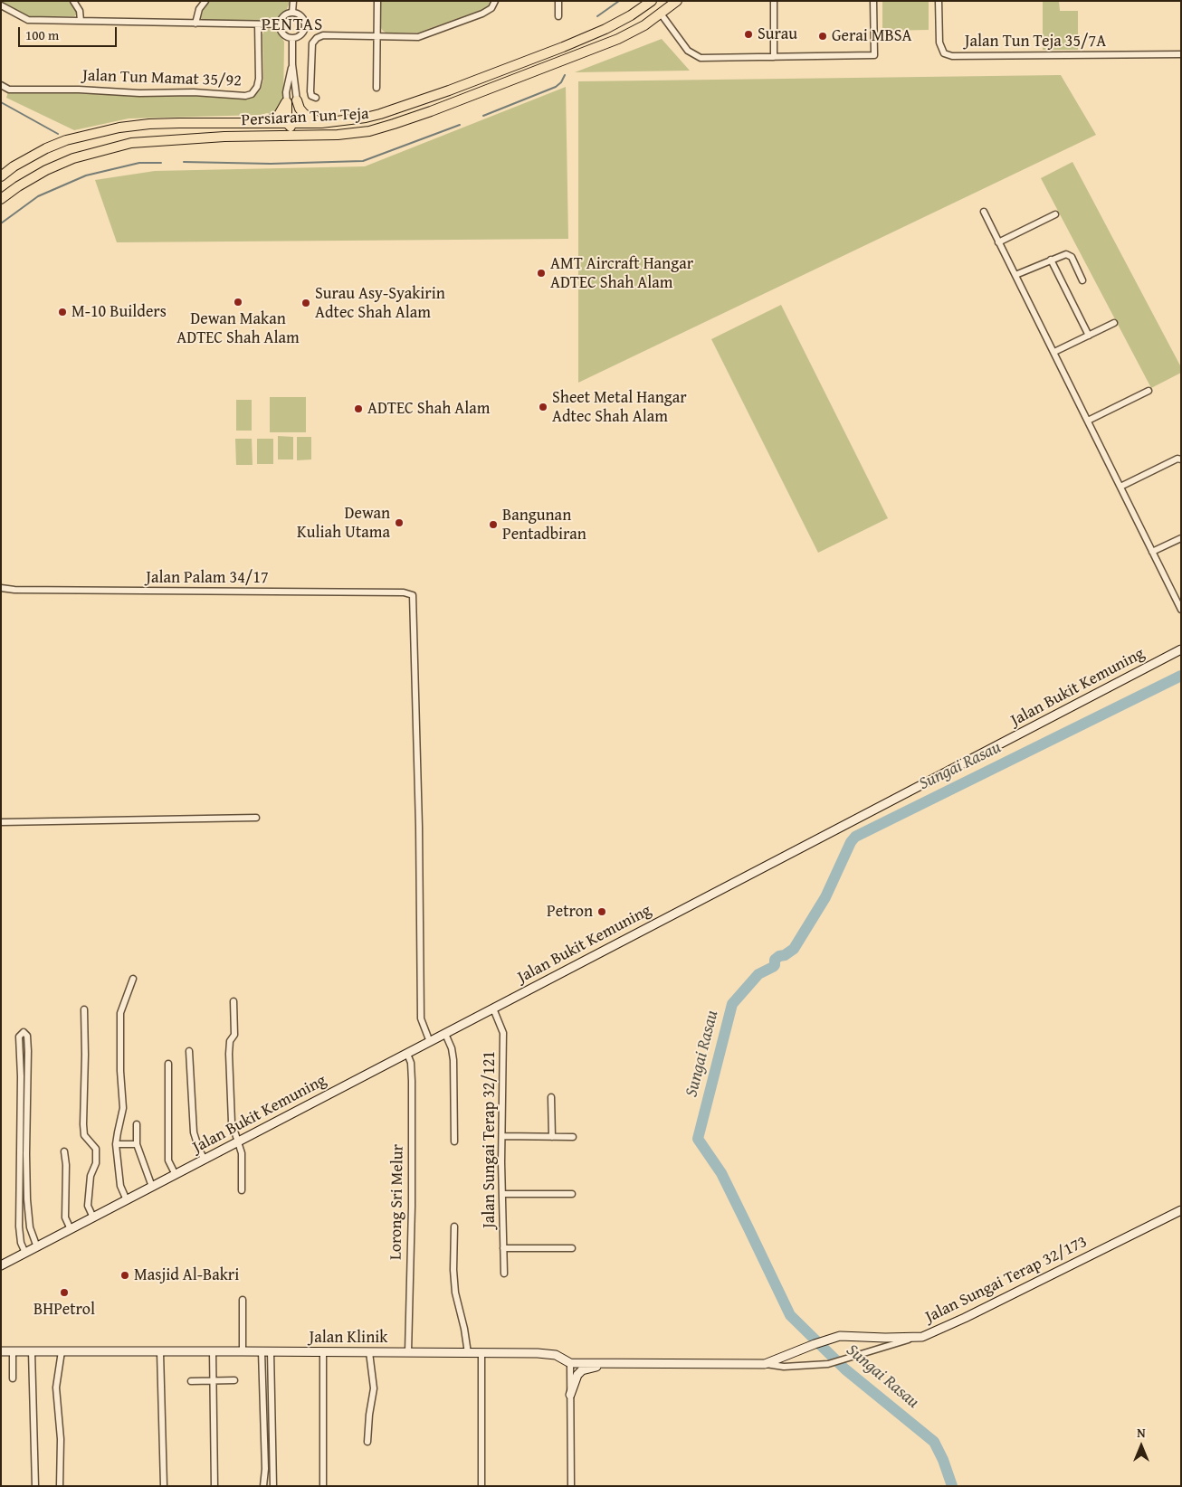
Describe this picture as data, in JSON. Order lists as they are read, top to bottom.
{
  "streets": {
    "main road": [
      "Persiaran Tun Teja",
      "Jalan Bukit Kemuning",
      "Jalan Sungai Terap 32/173",
      "Jalan Klinik"
    ],
    "street": [
      "Jalan Tun Teja 35/7A",
      "Jalan Tun Mamat 35/92",
      "Jalan Palam 34/17",
      "Jalan Sungai Terap 32/121",
      "Lorong Sri Melur"
    ]
  },
  "crossings": [
    ["Jalan Palam 34/17", "Jalan Bukit Kemuning"],
    ["Jalan Bukit Kemuning", "Jalan Sungai Terap 32/121"],
    ["Jalan Bukit Kemuning", "Lorong Sri Melur"],
    ["Lorong Sri Melur", "Jalan Klinik"],
    ["Jalan Sungai Terap 32/173", "Jalan Klinik"]
  ],
  "districts": ["PENTAS"],
  "water": ["Sungai Rasau"],
  "places": [
    "Surau",
    "Gerai MBSA",
    "AMT Aircraft Hangar ADTEC Shah Alam",
    "Dewan Makan ADTEC Shah Alam",
    "Surau Asy-Syakirin Adtec Shah Alam",
    "M-10 Builders",
    "Sheet Metal Hangar Adtec Shah Alam",
    "ADTEC Shah Alam",
    "Dewan Kuliah Utama",
    "Bangunan Pentadbiran",
    "Petron",
    "Masjid Al-Bakri",
    "BHPetrol"
  ],
  "scale_bar": "100 m",
  "north": "top"
}
